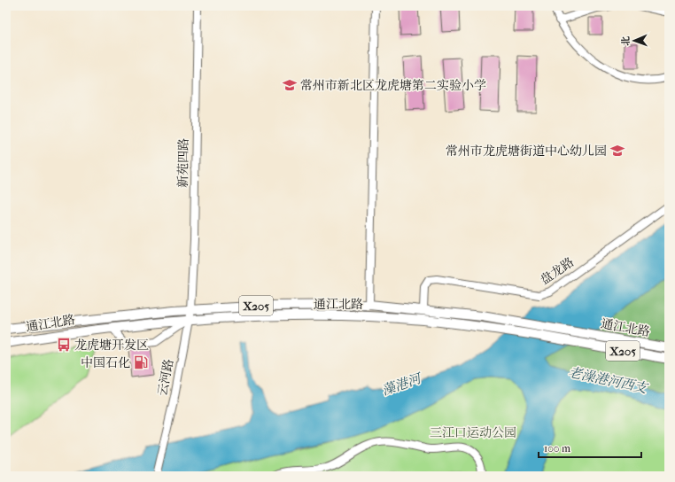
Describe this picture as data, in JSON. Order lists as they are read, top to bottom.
{
  "streets": {
    "main road": ["通江北路", "X205"],
    "street": ["新苑四路", "盘龙路", "云河路"]
  },
  "crossings": [
    ["新苑四路", "通江北路"],
    ["新苑四路", "云河路"],
    ["盘龙路", "通江北路"],
    ["通江北路", "云河路"]
  ],
  "water": ["老澡港河西支", "藻港河"],
  "parks": ["三江口运动公园"],
  "places": {
    "school or university": ["常州市新北区龙虎塘第二实验小学", "常州市龙虎塘街道中心幼儿园"],
    "bus stop": ["龙虎塘开发区"],
    "fuel station": ["中国石化"]
  },
  "scale_bar": "100 m",
  "north": "left"
}
